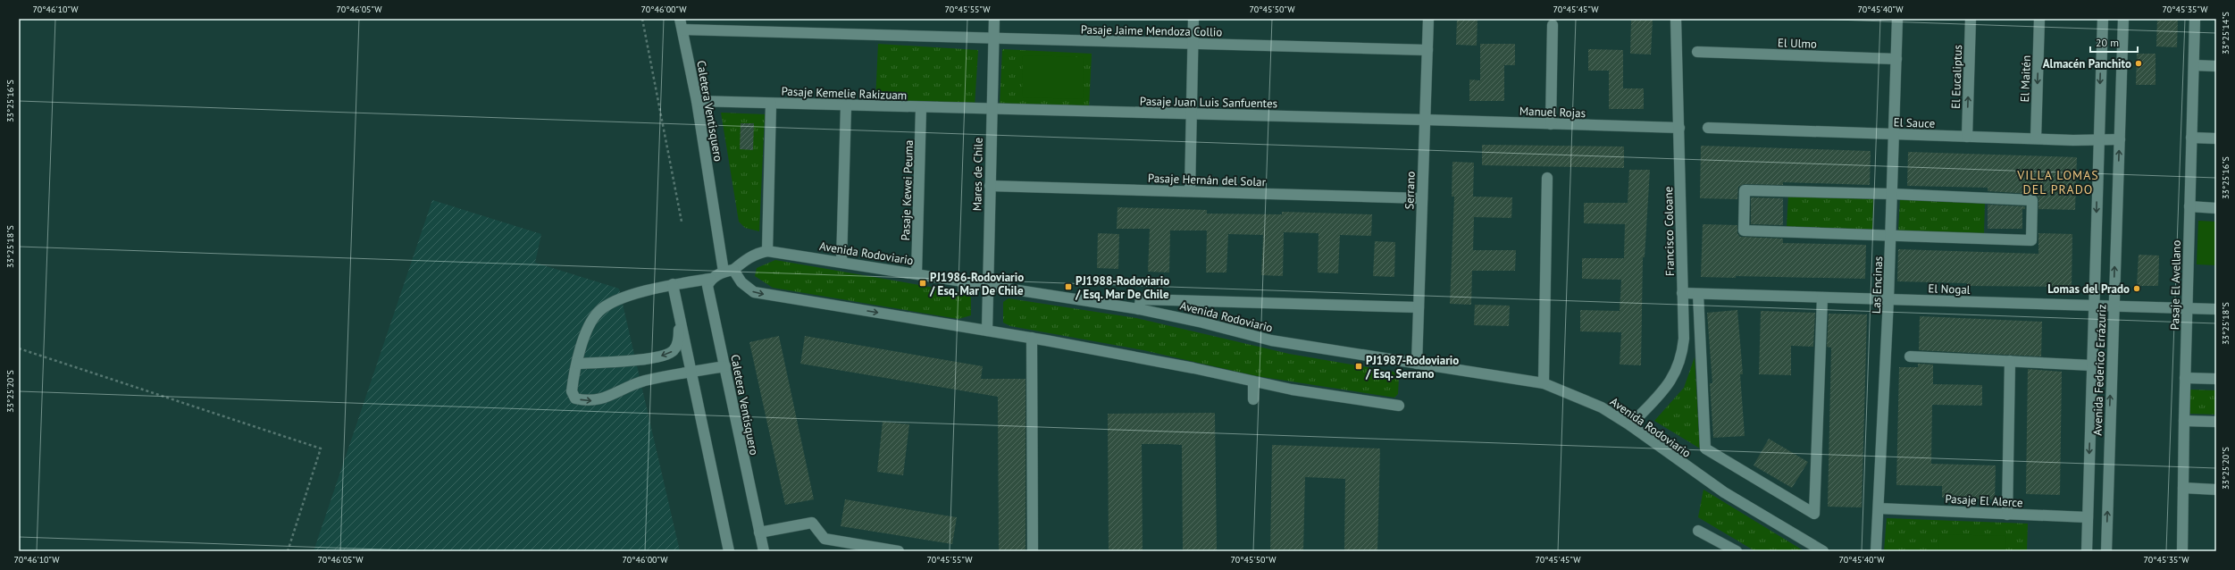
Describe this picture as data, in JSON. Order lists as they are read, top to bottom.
{
  "streets": {
    "street": [
      "Pasaje Jaime Mendoza Collio",
      "El Ulmo",
      "El Eucaliptus",
      "El Maitén",
      "Pasaje Kemelie Rakizuam",
      "Pasaje Juan Luis Sanfuentes",
      "Caletera Ventisquero",
      "Manuel Rojas",
      "El Sauce",
      "Mares de Chile",
      "Pasaje Hernán del Solar",
      "Pasaje Kewei Peuma",
      "Serrano",
      "Francisco Coloane",
      "Avenida Rodoviario",
      "Las Encinas",
      "Pasaje El Avellano",
      "El Nogal",
      "Avenida Federico Errázuriz",
      "Pasaje El Alerce"
    ]
  },
  "crossings": [
    ["Pasaje Jaime Mendoza Collio", "Caletera Ventisquero"],
    ["Pasaje Jaime Mendoza Collio", "Mares de Chile"],
    ["Pasaje Jaime Mendoza Collio", "Serrano"],
    ["El Ulmo", "Las Encinas"],
    ["El Eucaliptus", "El Sauce"],
    ["El Maitén", "El Sauce"],
    ["Pasaje Kemelie Rakizuam", "Pasaje Juan Luis Sanfuentes"],
    ["Pasaje Kemelie Rakizuam", "Caletera Ventisquero"],
    ["Pasaje Kemelie Rakizuam", "Mares de Chile"],
    ["Pasaje Kemelie Rakizuam", "Pasaje Kewei Peuma"],
    ["Pasaje Juan Luis Sanfuentes", "Manuel Rojas"],
    ["Pasaje Juan Luis Sanfuentes", "Mares de Chile"],
    ["Pasaje Juan Luis Sanfuentes", "Serrano"],
    ["Caletera Ventisquero", "Avenida Rodoviario"],
    ["Manuel Rojas", "Serrano"],
    ["Manuel Rojas", "Francisco Coloane"],
    ["El Sauce", "Las Encinas"],
    ["El Sauce", "Avenida Federico Errázuriz"],
    ["Mares de Chile", "Pasaje Hernán del Solar"],
    ["Mares de Chile", "Avenida Rodoviario"],
    ["Pasaje Hernán del Solar", "Serrano"],
    ["Pasaje Kewei Peuma", "Avenida Rodoviario"],
    ["Serrano", "Avenida Rodoviario"],
    ["Francisco Coloane", "Avenida Rodoviario"],
    ["Francisco Coloane", "El Nogal"],
    ["Las Encinas", "El Nogal"],
    ["Las Encinas", "Pasaje El Alerce"],
    ["Pasaje El Avellano", "El Nogal"],
    ["El Nogal", "Avenida Federico Errázuriz"],
    ["Avenida Federico Errázuriz", "Pasaje El Alerce"]
  ],
  "one_way": ["El Eucaliptus", "El Maitén"],
  "districts": ["VILLA LOMAS DEL PRADO"],
  "places": {
    "other": ["Almacén Panchito", "Lomas del Prado"],
    "transit": ["PJ1986-Rodoviario / Esq. Mar De Chile", "PJ1988-Rodoviario / Esq. Mar De Chile", "PJ1987-Rodoviario / Esq. Serrano"]
  },
  "scale_bar": "20 m",
  "coordinates": [
    "70°46'10\"W",
    "70°46'05\"W",
    "70°46'00\"W",
    "70°45'55\"W",
    "70°45'50\"W",
    "70°45'45\"W",
    "70°45'40\"W",
    "70°45'35\"W",
    "33°25'14\"S",
    "33°25'16\"S",
    "33°25'18\"S",
    "33°25'20\"S"
  ]
}
